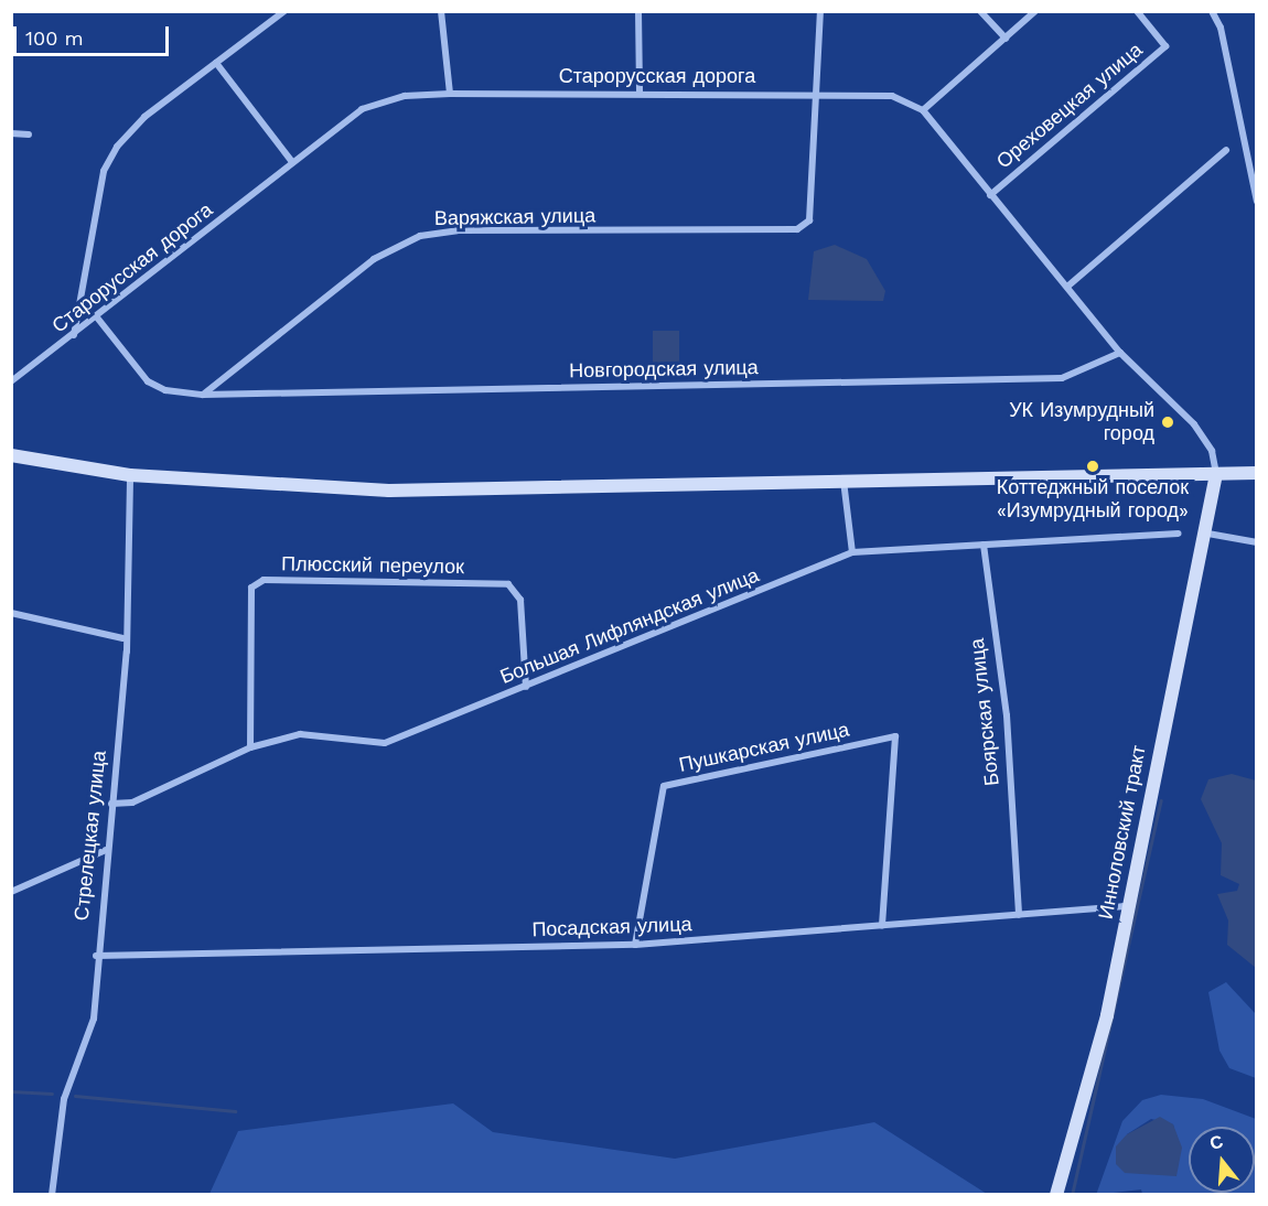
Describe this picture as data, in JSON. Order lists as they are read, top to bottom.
{
  "streets": {
    "main road": ["Инноловский тракт"],
    "street": [
      "Старорусская дорога",
      "Ореховецкая улица",
      "Варяжская улица",
      "Новгородская улица",
      "Плюсский переулок",
      "Большая Лифляндская улица",
      "Боярская улица",
      "Пушкарская улица",
      "Стрелецкая улица",
      "Посадская улица"
    ]
  },
  "crossings": [
    ["Старорусская дорога", "Ореховецкая улица"],
    ["Старорусская дорога", "Варяжская улица"],
    ["Старорусская дорога", "Новгородская улица"],
    ["Старорусская дорога", "Инноловский тракт"],
    ["Варяжская улица", "Новгородская улица"],
    ["Плюсский переулок", "Большая Лифляндская улица"],
    ["Большая Лифляндская улица", "Боярская улица"],
    ["Большая Лифляндская улица", "Стрелецкая улица"],
    ["Боярская улица", "Посадская улица"],
    ["Пушкарская улица", "Посадская улица"],
    ["Инноловский тракт", "Посадская улица"],
    ["Стрелецкая улица", "Посадская улица"]
  ],
  "places": ["УК Изумрудный город", "Коттеджный поселок «Изумрудный город»"],
  "scale_bar": "100 m",
  "north": "top"
}
